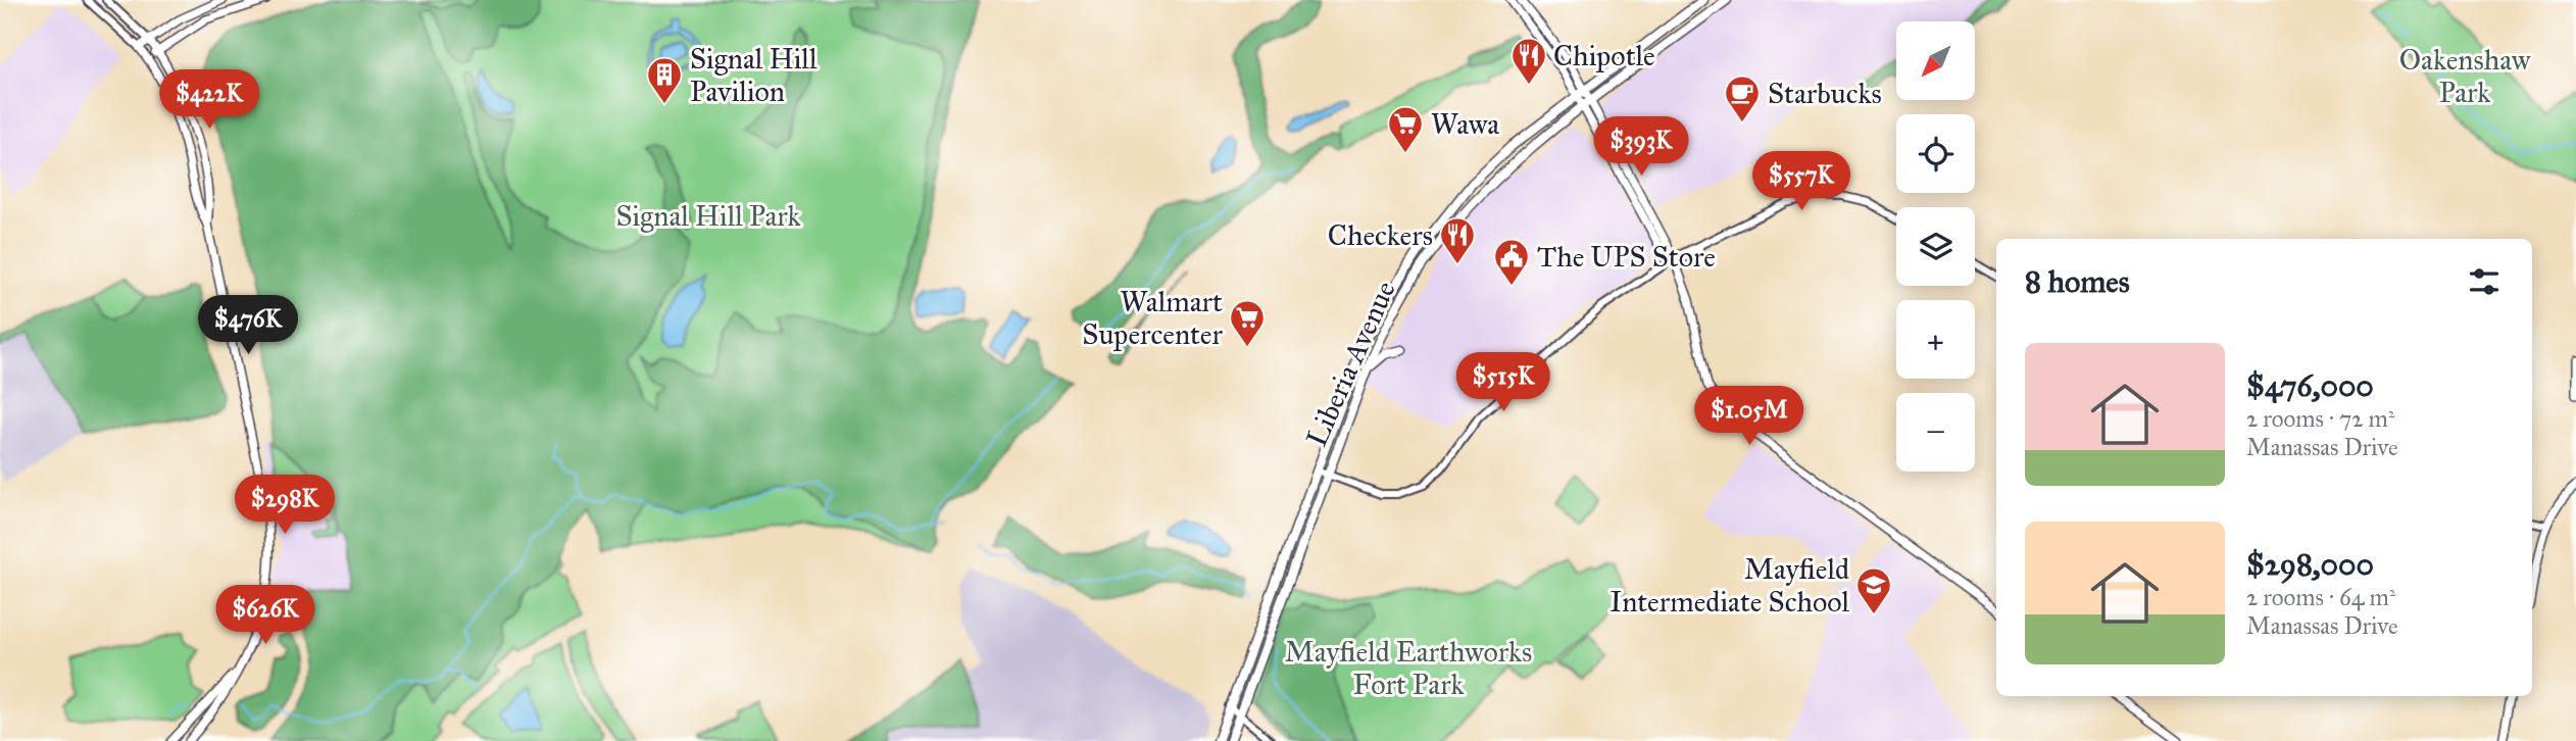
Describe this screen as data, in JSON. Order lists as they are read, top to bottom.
{
  "streets": {
    "highway": ["Liberia Avenue"]
  },
  "parks": ["Oakenshaw Park", "Signal Hill Park", "Mayfield Earthworks Fort Park"],
  "places": {
    "restaurant": ["Chipotle", "Checkers"],
    "building": ["Signal Hill Pavilion"],
    "cafe": ["Starbucks"],
    "supermarket": ["Wawa", "Walmart Supercenter"],
    "public building": ["The UPS Store"],
    "school or university": ["Mayfield Intermediate School"]
  },
  "north": "bottom left",
  "page": {
    "map_buttons": ["+", "−"],
    "price": [
      "$422K",
      "$393K",
      "$557K",
      "$476K",
      "$515K",
      "$1.05M",
      "$298K",
      "$626K"
    ],
    "heading": "8 homes",
    "list": [
      {
        "name": "$476,000",
        "note": "2 rooms · 72 m² · Manassas Drive"
      },
      {
        "name": "$298,000",
        "note": "2 rooms · 64 m² · Manassas Drive"
      }
    ]
  }
}
